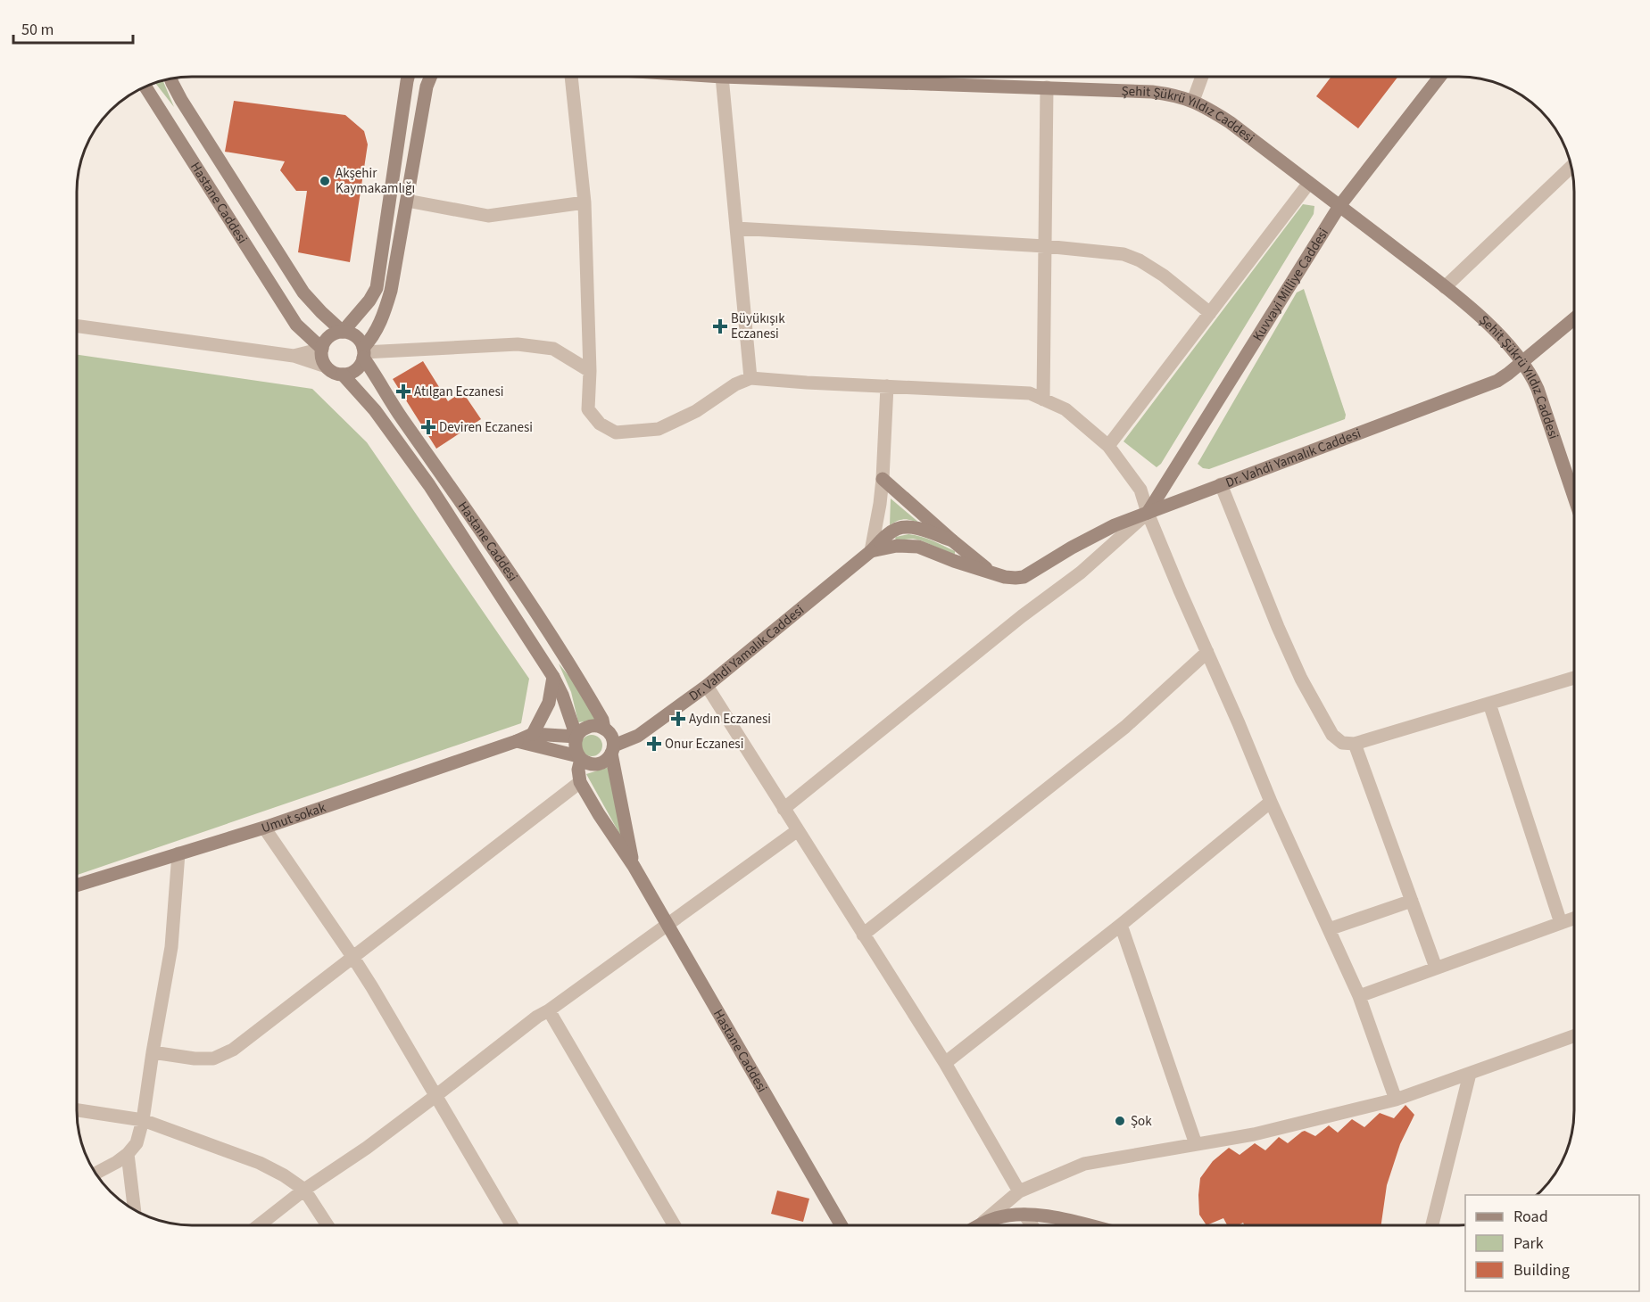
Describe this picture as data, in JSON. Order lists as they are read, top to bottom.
{
  "streets": {
    "street": [
      "Şehit Şükrü Yıldız Caddesi",
      "Hastane Caddesi",
      "Kuvvayi Milliye Caddesi",
      "Dr. Vahdi Yamalık Caddesi",
      "Umut sokak"
    ]
  },
  "crossings": [
    ["Şehit Şükrü Yıldız Caddesi", "Kuvvayi Milliye Caddesi"],
    ["Şehit Şükrü Yıldız Caddesi", "Dr. Vahdi Yamalık Caddesi"],
    ["Hastane Caddesi", "Dr. Vahdi Yamalık Caddesi"],
    ["Kuvvayi Milliye Caddesi", "Dr. Vahdi Yamalık Caddesi"]
  ],
  "places": {
    "other": ["Akşehir Kaymakamlığı", "Şok"],
    "health": [
      "Büyükışık Eczanesi",
      "Atılgan Eczanesi",
      "Deviren Eczanesi",
      "Aydın Eczanesi",
      "Onur Eczanesi"
    ]
  },
  "legend": ["Road", "Park", "Building"],
  "scale_bar": "50 m"
}
